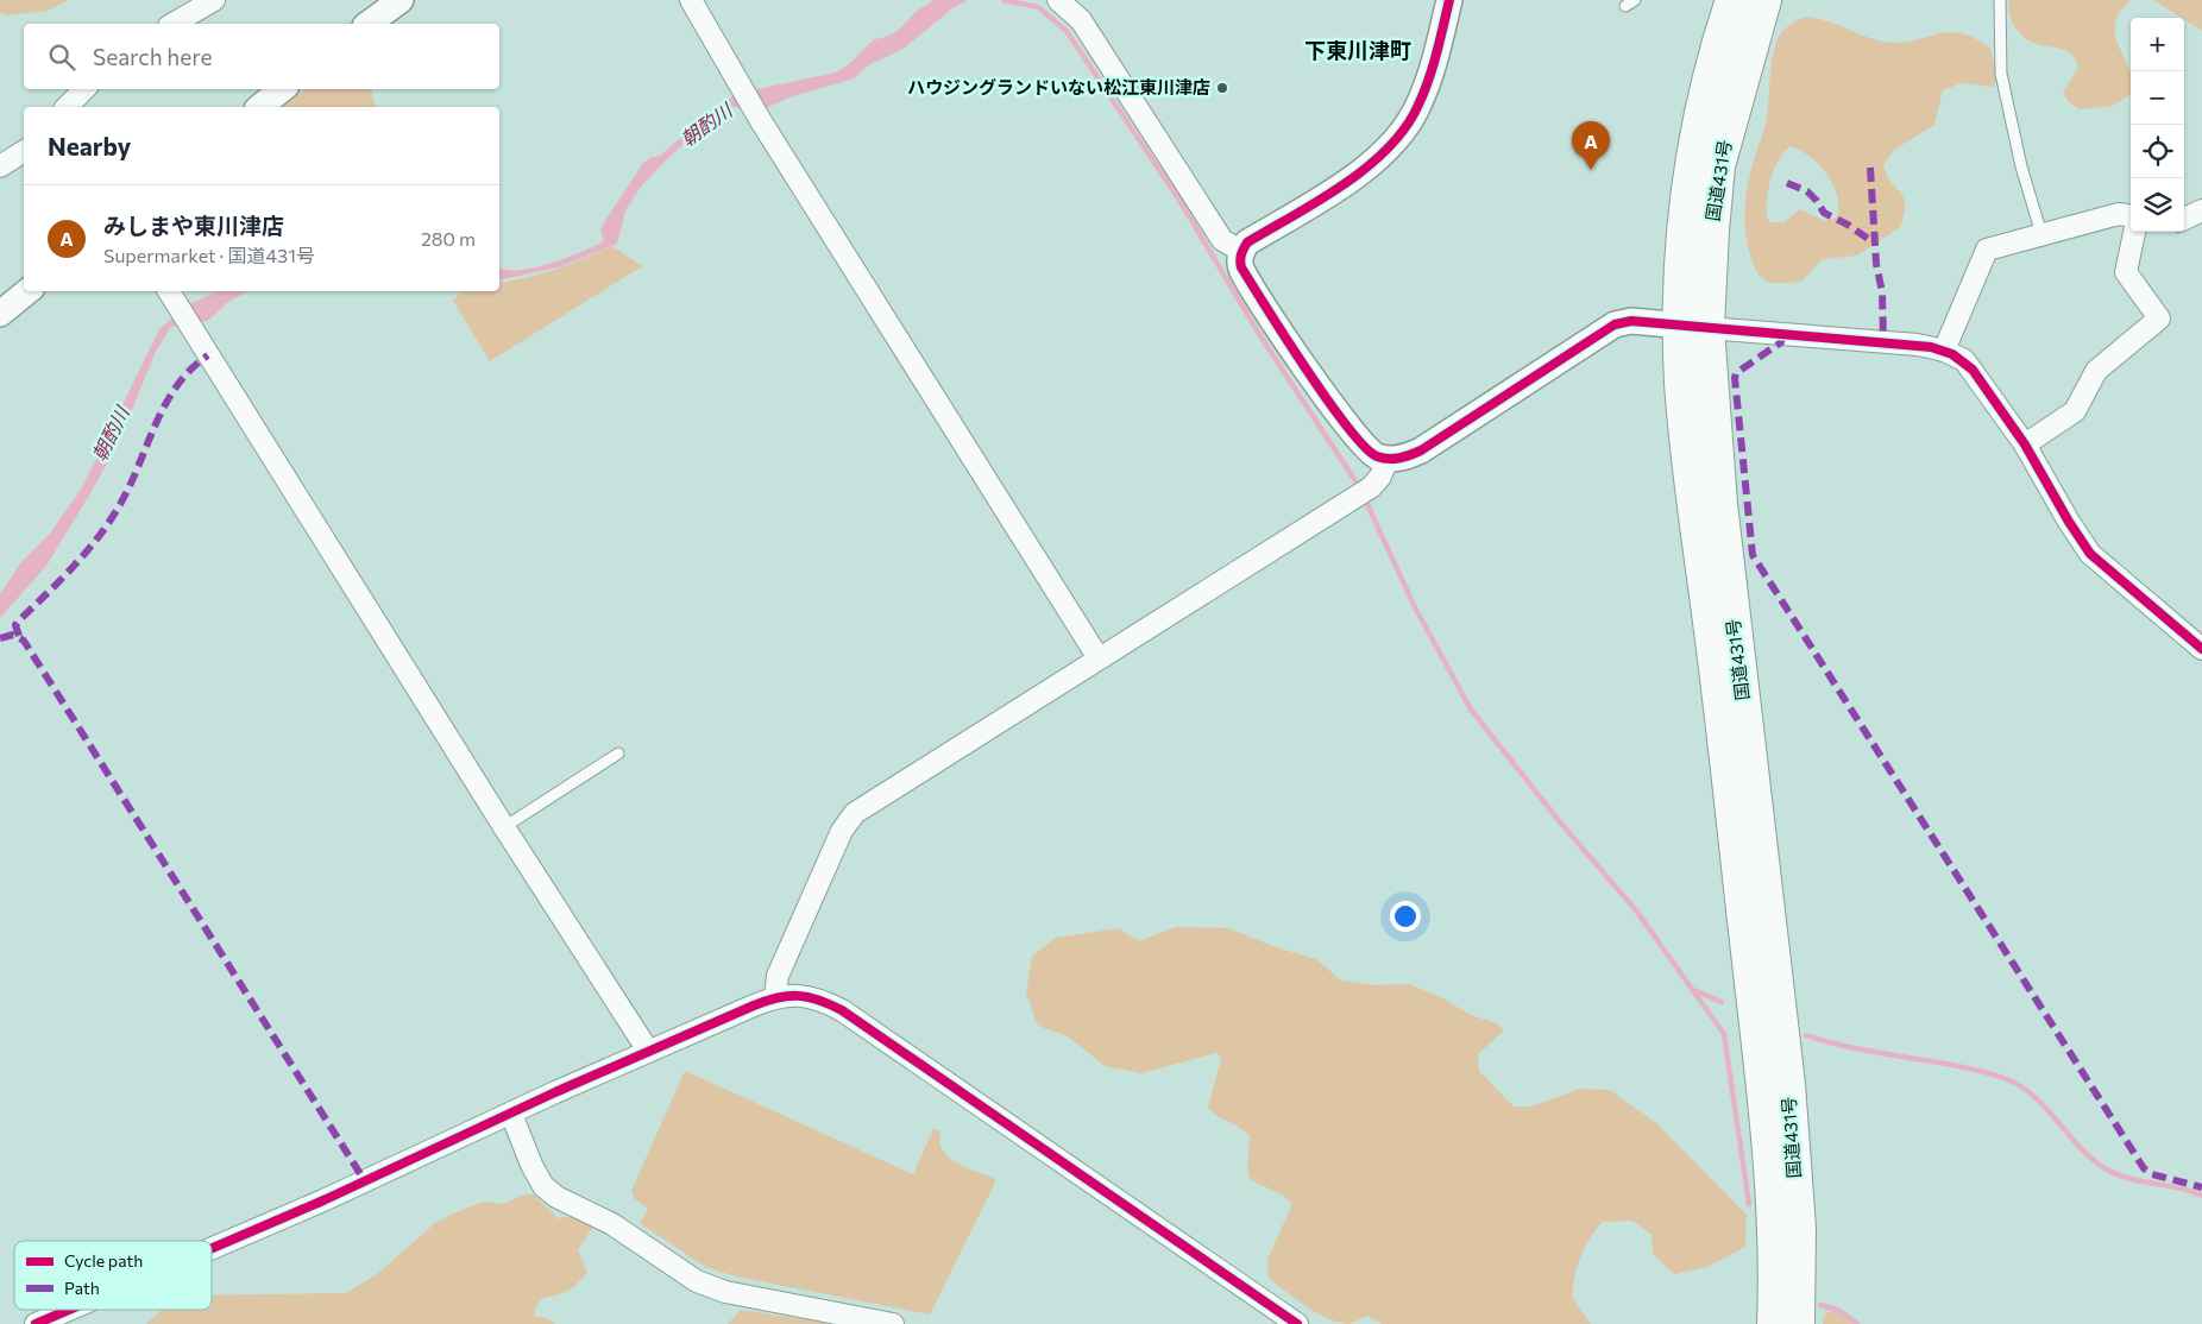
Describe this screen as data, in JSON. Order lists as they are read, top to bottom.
{
  "streets": {
    "highway": ["国道431号"]
  },
  "districts": ["下東川津町"],
  "water": ["朝酌川"],
  "places": ["ハウジングランドいない松江東川津店"],
  "legend": ["Cycle path", "Path"],
  "page": {
    "map_buttons": ["+", "−"],
    "search": "Search here",
    "heading": "Nearby",
    "pins": "A",
    "list": [
      {
        "mark": "A",
        "name": "みしまや東川津店",
        "note": "Supermarket · 国道431号",
        "value": "280 m"
      }
    ]
  }
}
